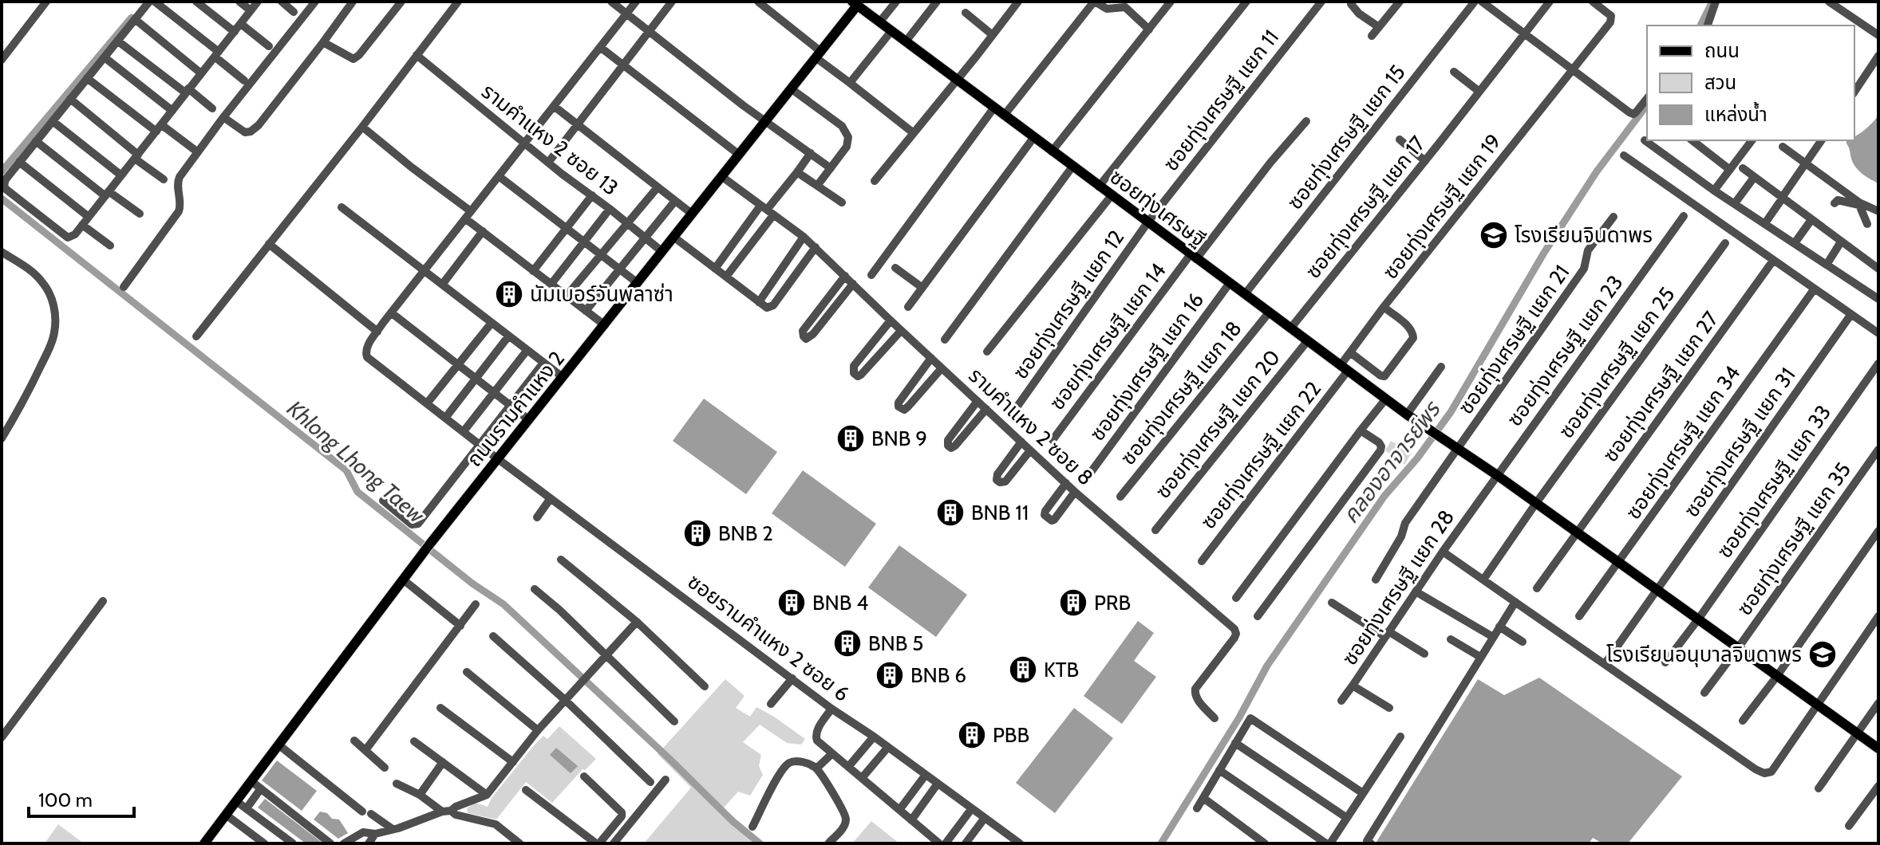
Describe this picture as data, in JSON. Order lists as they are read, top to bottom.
{
  "streets": {
    "main road": ["ซอยทุ่งเศรษฐี", "ถนนรามคำแหง 2"],
    "street": [
      "ซอยทุ่งเศรษฐี แยก 11",
      "ซอยทุ่งเศรษฐี แยก 15",
      "รามคำแหง 2 ซอย 13",
      "ซอยทุ่งเศรษฐี แยก 19",
      "ซอยทุ่งเศรษฐี แยก 17",
      "ซอยทุ่งเศรษฐี แยก 12",
      "ซอยทุ่งเศรษฐี แยก 14",
      "ซอยทุ่งเศรษฐี แยก 21",
      "ซอยทุ่งเศรษฐี แยก 23",
      "ซอยทุ่งเศรษฐี แยก 25",
      "ซอยทุ่งเศรษฐี แยก 16",
      "ซอยทุ่งเศรษฐี แยก 27",
      "ซอยทุ่งเศรษฐี แยก 18",
      "ซอยทุ่งเศรษฐี แยก 20",
      "รามคำแหง 2 ซอย 8",
      "ซอยทุ่งเศรษฐี แยก 34",
      "ซอยทุ่งเศรษฐี แยก 31",
      "ซอยทุ่งเศรษฐี แยก 22",
      "ซอยทุ่งเศรษฐี แยก 33",
      "ซอยทุ่งเศรษฐี แยก 35",
      "ซอยทุ่งเศรษฐี แยก 28",
      "ซอยรามคำแหง 2 ซอย 6"
    ]
  },
  "crossings": [
    ["ซอยทุ่งเศรษฐี แยก 11", "ซอยทุ่งเศรษฐี"],
    ["ซอยทุ่งเศรษฐี แยก 11", "ซอยทุ่งเศรษฐี แยก 12"],
    ["ซอยทุ่งเศรษฐี แยก 15", "ซอยทุ่งเศรษฐี"],
    ["รามคำแหง 2 ซอย 13", "ถนนรามคำแหง 2"],
    ["ซอยทุ่งเศรษฐี แยก 19", "ซอยทุ่งเศรษฐี"],
    ["ซอยทุ่งเศรษฐี แยก 19", "ซอยทุ่งเศรษฐี แยก 22"],
    ["ซอยทุ่งเศรษฐี แยก 17", "ซอยทุ่งเศรษฐี"],
    ["ซอยทุ่งเศรษฐี", "ซอยทุ่งเศรษฐี แยก 12"],
    ["ซอยทุ่งเศรษฐี", "ซอยทุ่งเศรษฐี แยก 14"],
    ["ซอยทุ่งเศรษฐี", "ซอยทุ่งเศรษฐี แยก 21"],
    ["ซอยทุ่งเศรษฐี", "ซอยทุ่งเศรษฐี แยก 23"],
    ["ซอยทุ่งเศรษฐี", "ซอยทุ่งเศรษฐี แยก 25"],
    ["ซอยทุ่งเศรษฐี", "ซอยทุ่งเศรษฐี แยก 16"],
    ["ซอยทุ่งเศรษฐี", "ซอยทุ่งเศรษฐี แยก 27"],
    ["ซอยทุ่งเศรษฐี", "ซอยทุ่งเศรษฐี แยก 18"],
    ["ซอยทุ่งเศรษฐี", "ถนนรามคำแหง 2"],
    ["ซอยทุ่งเศรษฐี", "ซอยทุ่งเศรษฐี แยก 20"],
    ["ซอยทุ่งเศรษฐี", "ซอยทุ่งเศรษฐี แยก 34"],
    ["ซอยทุ่งเศรษฐี", "ซอยทุ่งเศรษฐี แยก 31"],
    ["ซอยทุ่งเศรษฐี", "ซอยทุ่งเศรษฐี แยก 22"],
    ["ซอยทุ่งเศรษฐี", "ซอยทุ่งเศรษฐี แยก 33"],
    ["ซอยทุ่งเศรษฐี", "ซอยทุ่งเศรษฐี แยก 35"],
    ["ซอยทุ่งเศรษฐี", "ซอยทุ่งเศรษฐี แยก 28"],
    ["ซอยทุ่งเศรษฐี แยก 23", "ซอยทุ่งเศรษฐี แยก 28"],
    ["ถนนรามคำแหง 2", "รามคำแหง 2 ซอย 8"],
    ["ถนนรามคำแหง 2", "ซอยรามคำแหง 2 ซอย 6"]
  ],
  "water": ["Khlong Lhong Taew", "คลองอาจารย์พร"],
  "places": {
    "school or university": ["โรงเรียนจินดาพร", "โรงเรียนอนุบาลจินดาพร"],
    "building": [
      "นัมเบอร์วันพลาซ่า",
      "BNB 9",
      "BNB 11",
      "BNB 2",
      "BNB 4",
      "PRB",
      "BNB 5",
      "KTB",
      "BNB 6",
      "PBB"
    ]
  },
  "legend": ["ถนน", "สวน", "แหล่งน้ำ"],
  "scale_bar": "100 m"
}
